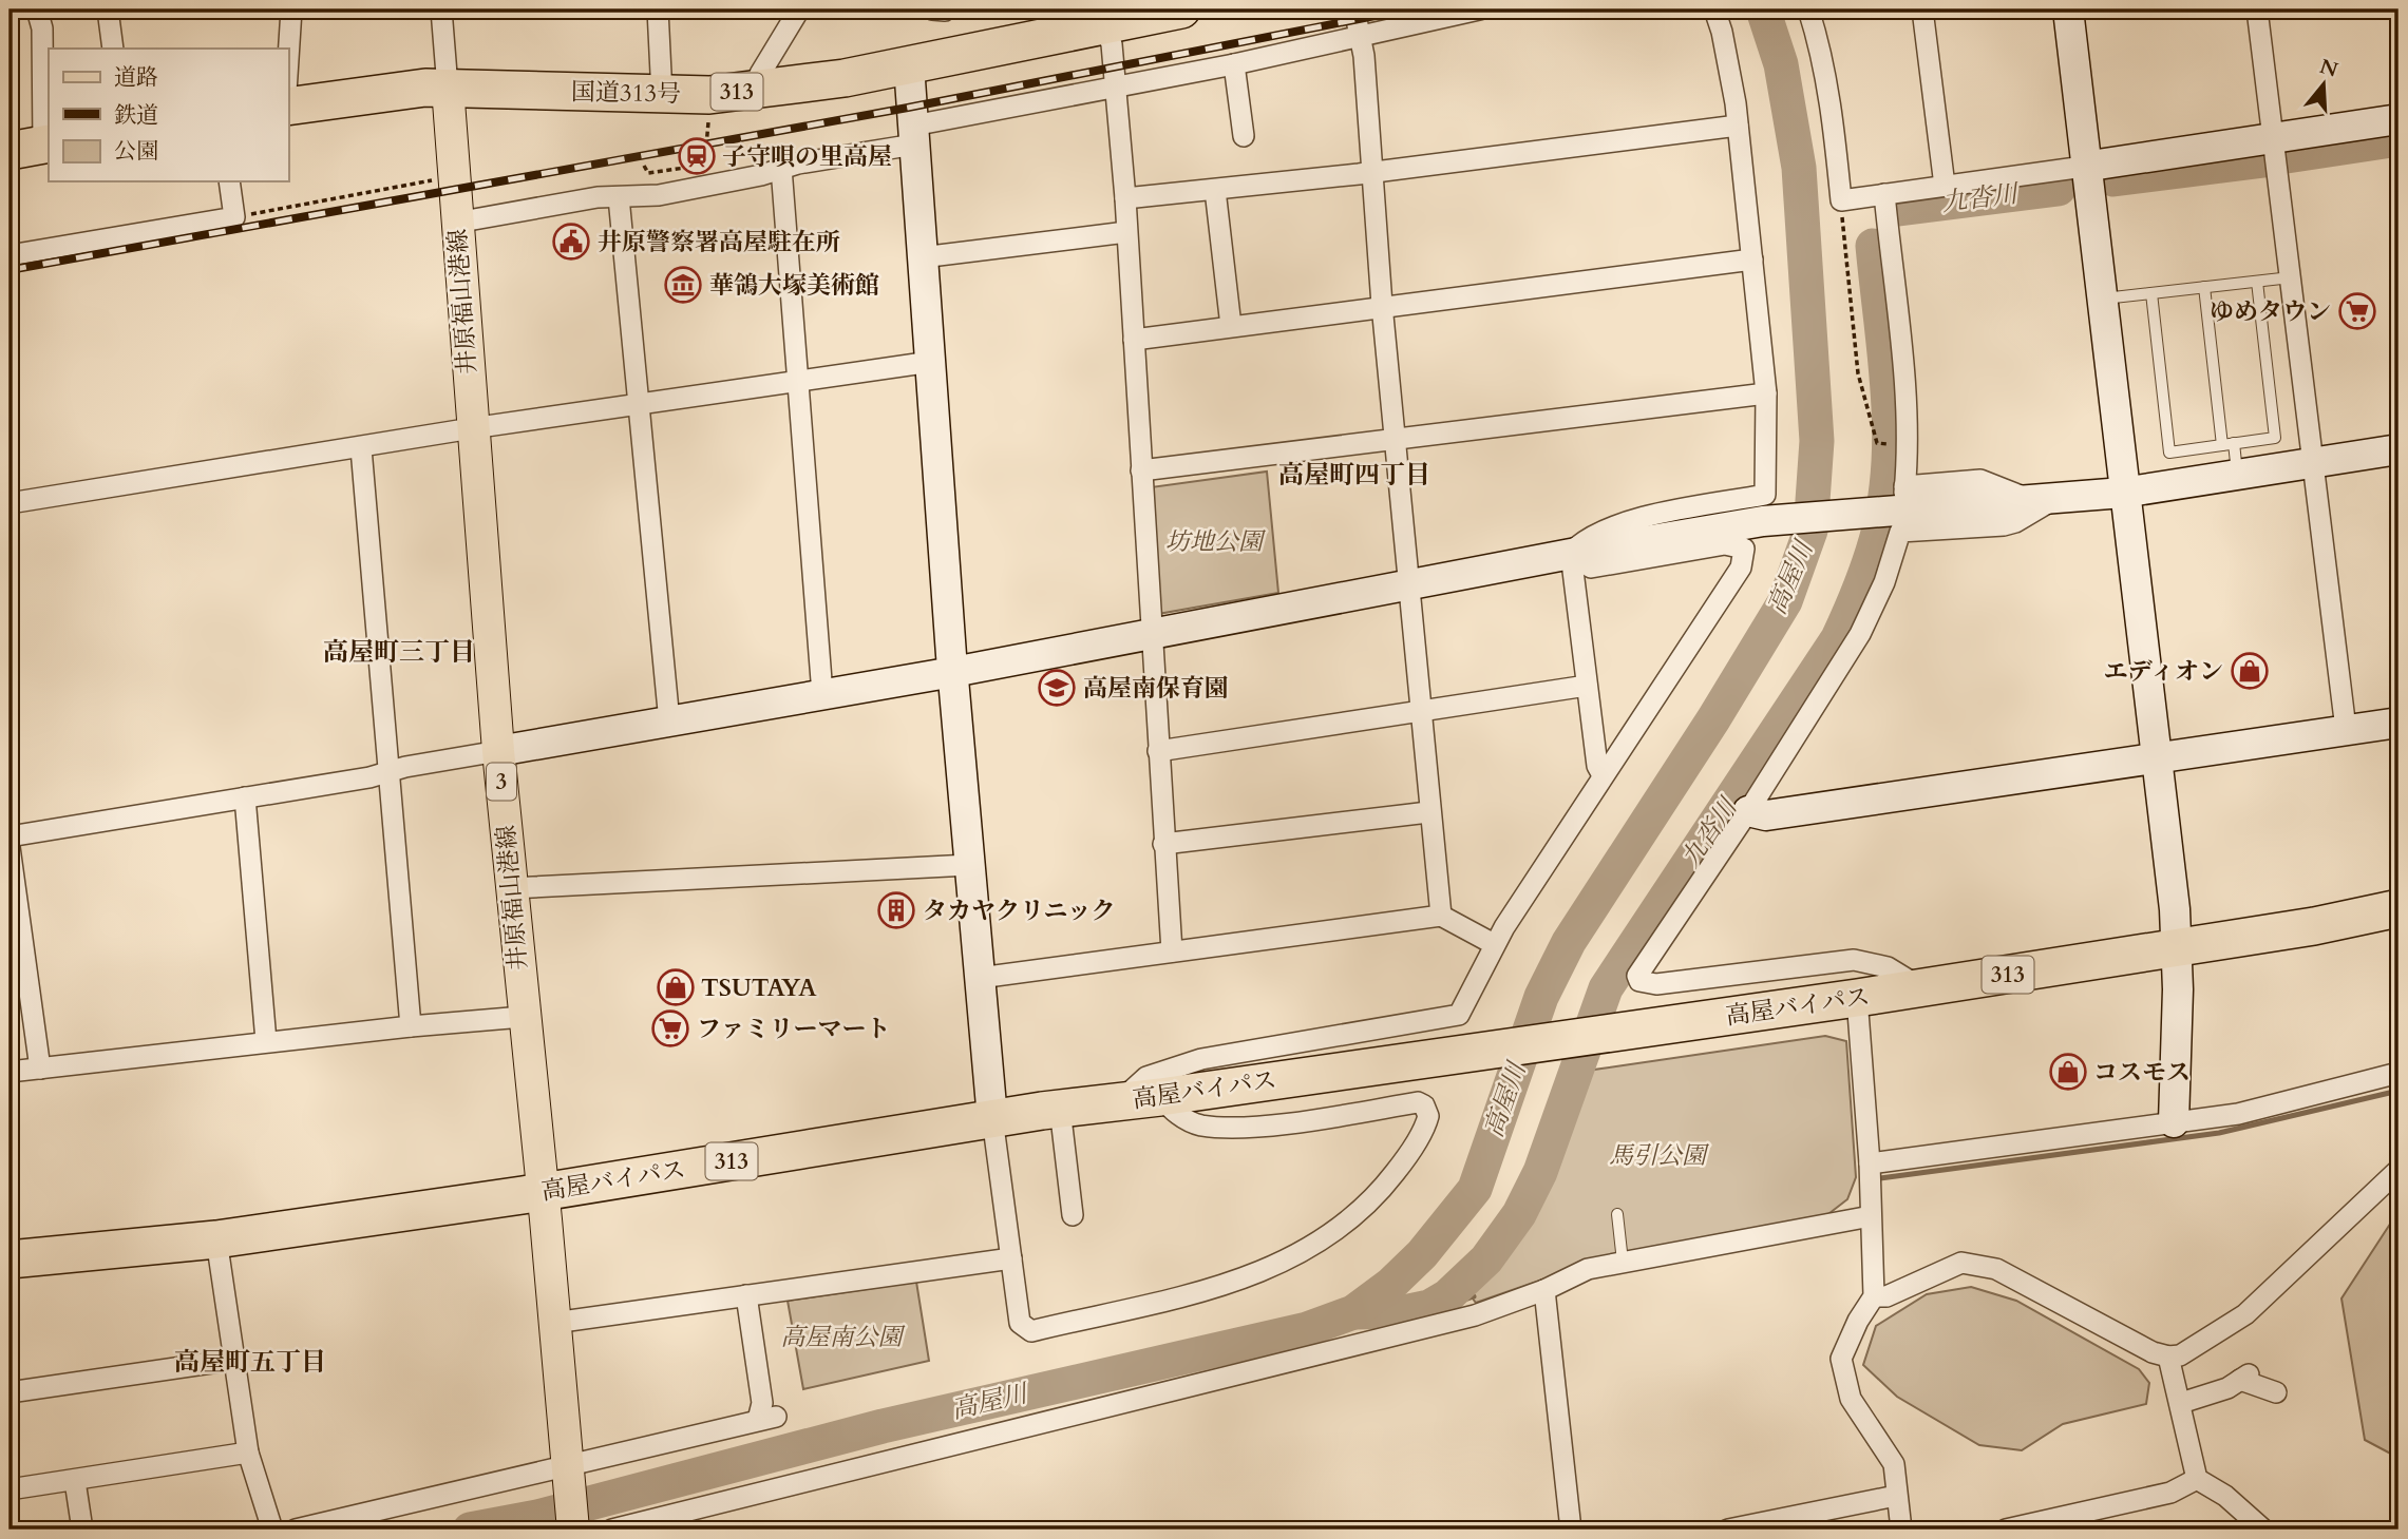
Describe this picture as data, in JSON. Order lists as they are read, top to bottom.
{
  "streets": {
    "highway": ["313", "国道313号", "高屋バイパス"],
    "main road": ["井原福山港線", "3"]
  },
  "crossings": [
    ["国道313号", "井原福山港線"],
    ["井原福山港線", "高屋バイパス"]
  ],
  "districts": ["高屋町四丁目", "高屋町三丁目", "高屋町五丁目"],
  "water": ["九沓川", "高屋川"],
  "parks": ["坊地公園", "馬引公園", "高屋南公園"],
  "places": {
    "station": ["子守唄の里高屋"],
    "public building": ["井原警察署高屋駐在所"],
    "museum": ["華鴒大塚美術館"],
    "supermarket": ["ゆめタウン", "ファミリーマート"],
    "shop": ["エディオン", "TSUTAYA", "コスモス"],
    "school or university": ["高屋南保育園"],
    "building": ["タカヤクリニック"]
  },
  "legend": ["道路", "鉄道", "公園"],
  "north": "top"
}
